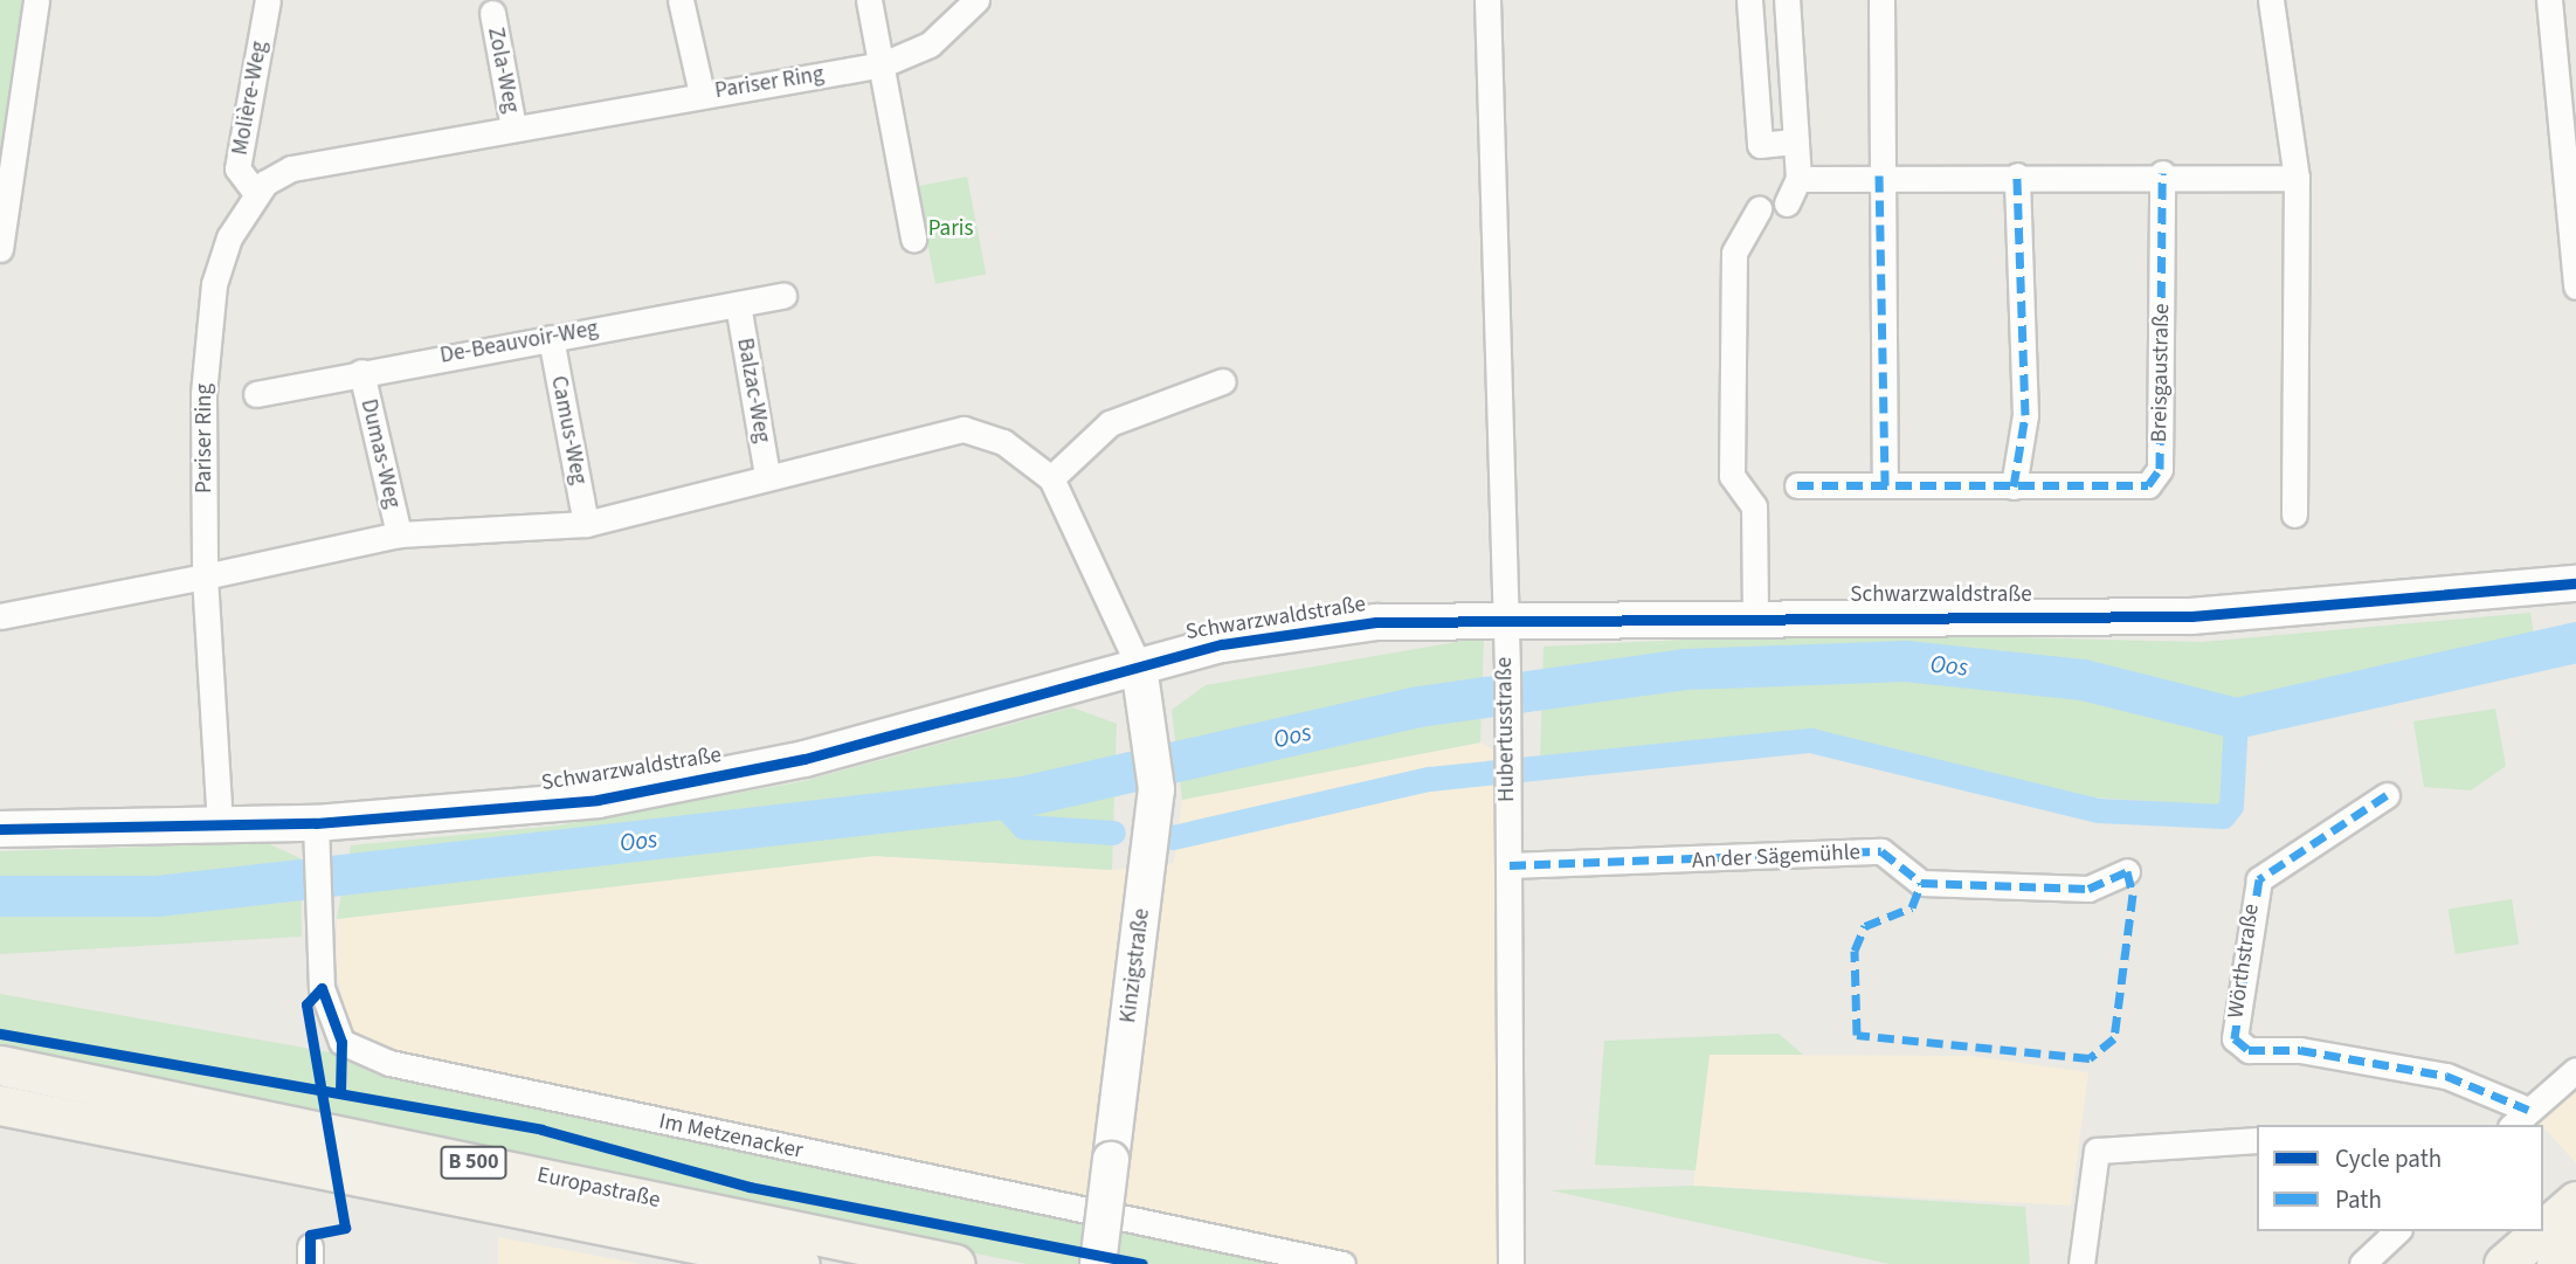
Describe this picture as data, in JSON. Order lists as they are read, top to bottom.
{
  "streets": {
    "main road": ["B 500", "Europastraße"],
    "street": [
      "Zola-Weg",
      "Pariser Ring",
      "Molière-Weg",
      "De-Beauvoir-Weg",
      "Breisgaustraße",
      "Balzac-Weg",
      "Camus-Weg",
      "Dumas-Weg",
      "Schwarzwaldstraße",
      "Hubertusstraße",
      "An der Sägemühle",
      "Wörthstraße",
      "Kinzigstraße",
      "Im Metzenacker"
    ]
  },
  "crossings": [
    ["Zola-Weg", "Pariser Ring"],
    ["Pariser Ring", "Molière-Weg"],
    ["Pariser Ring", "Schwarzwaldstraße"],
    ["De-Beauvoir-Weg", "Balzac-Weg"],
    ["De-Beauvoir-Weg", "Camus-Weg"],
    ["De-Beauvoir-Weg", "Dumas-Weg"],
    ["Schwarzwaldstraße", "Hubertusstraße"],
    ["Schwarzwaldstraße", "Kinzigstraße"],
    ["Schwarzwaldstraße", "Im Metzenacker"],
    ["Hubertusstraße", "An der Sägemühle"]
  ],
  "water": ["Oos"],
  "parks": ["Paris"],
  "legend": ["Cycle path", "Path"]
}
